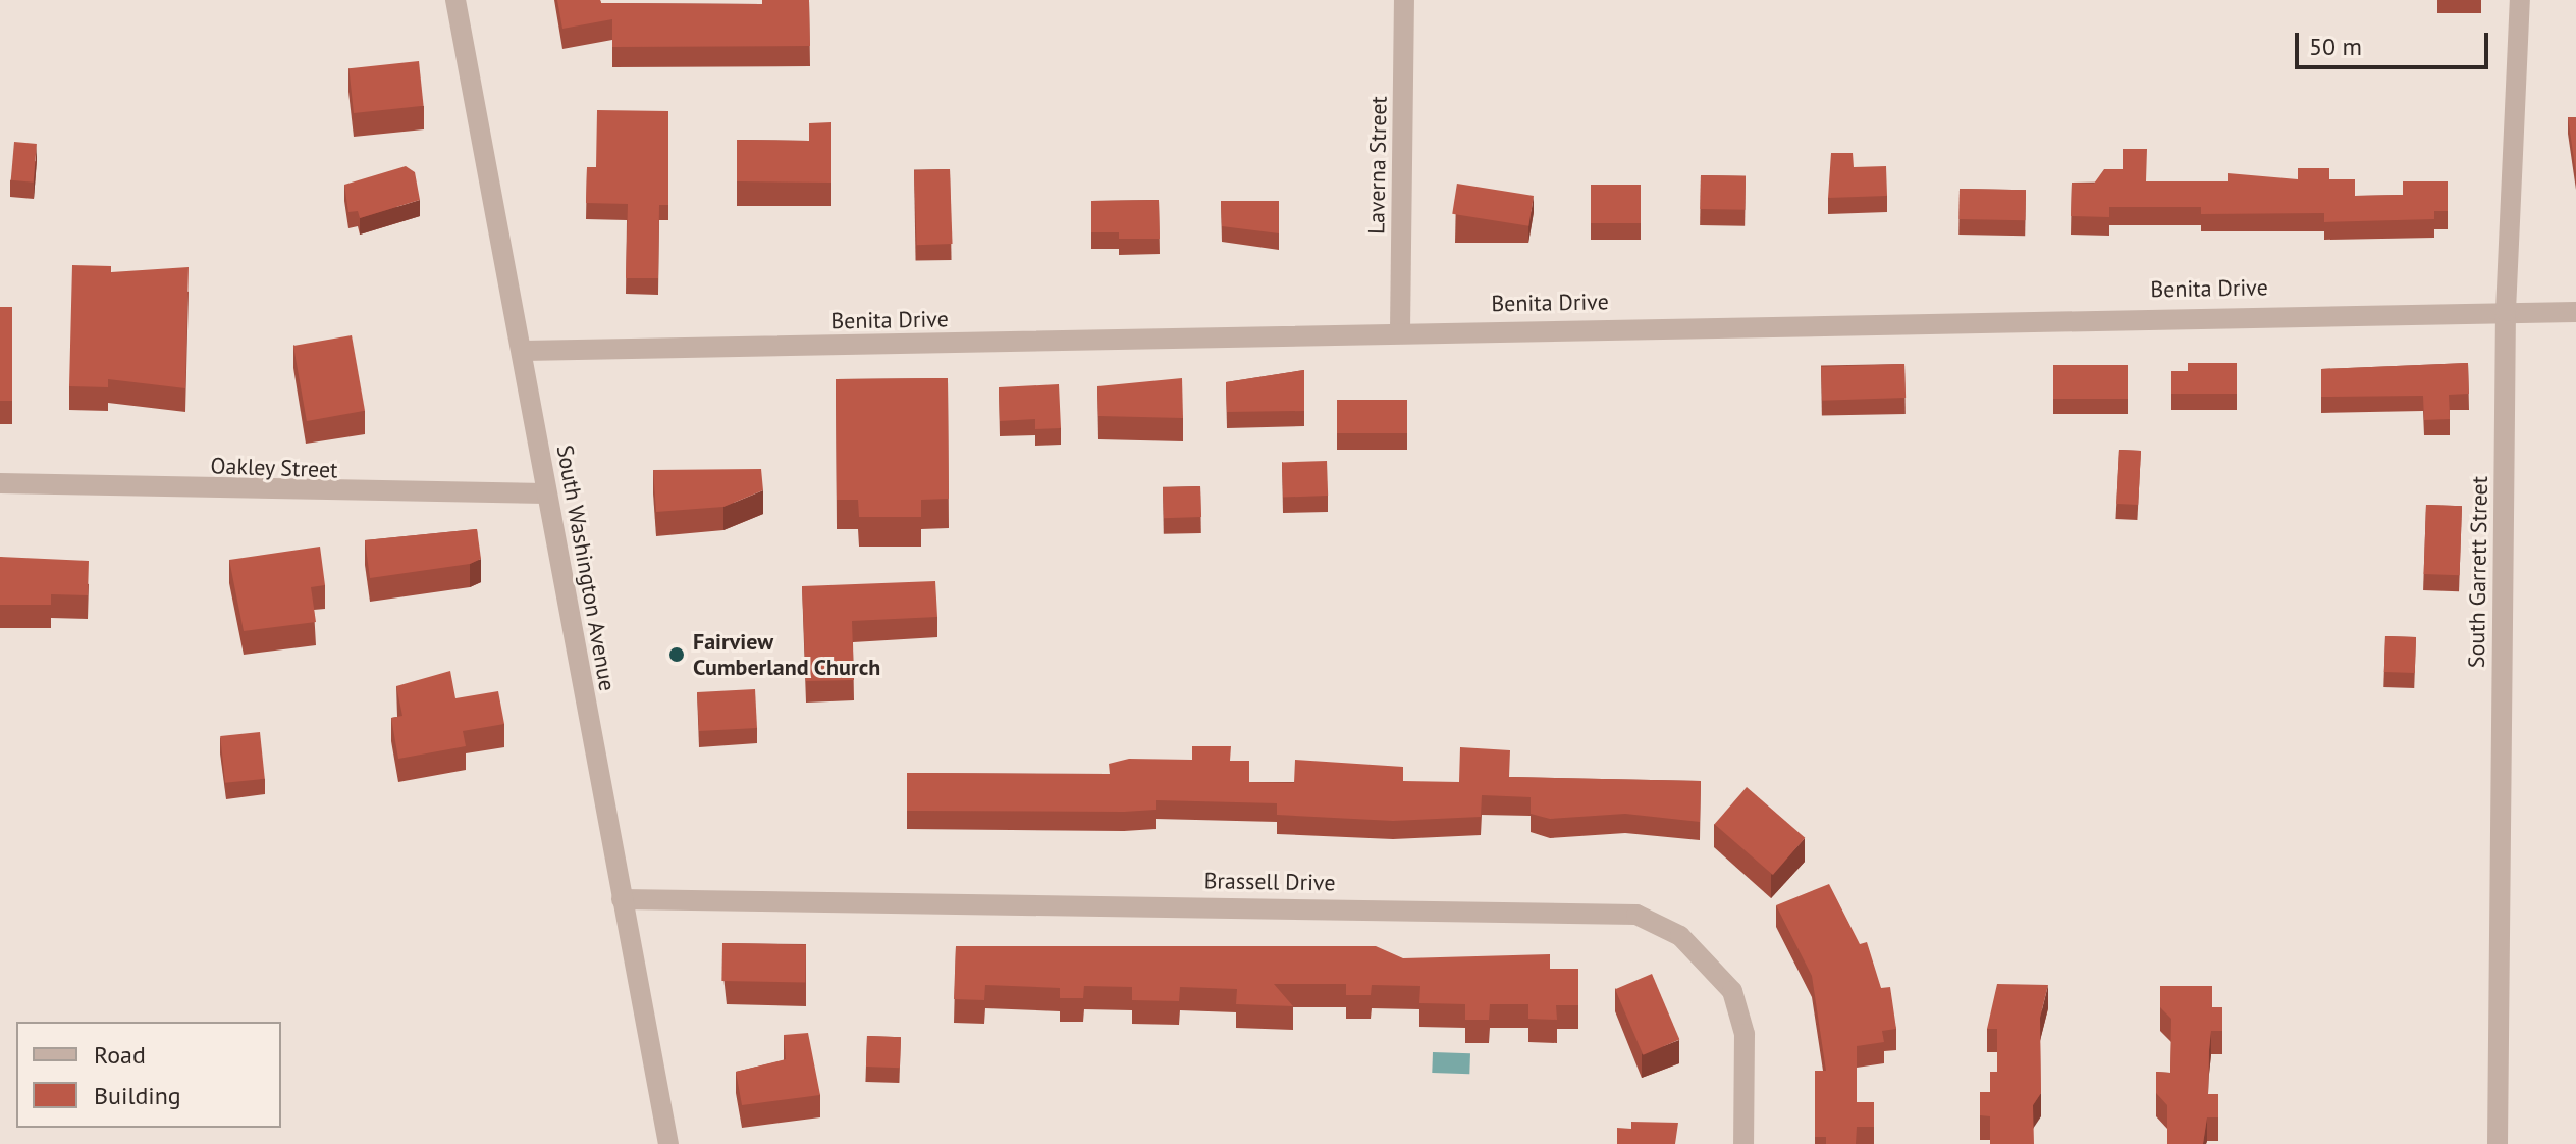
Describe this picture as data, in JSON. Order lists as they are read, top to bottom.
{
  "streets": {
    "street": [
      "Laverna Street",
      "Benita Drive",
      "Oakley Street",
      "South Washington Avenue",
      "South Garrett Street",
      "Brassell Drive"
    ]
  },
  "crossings": [
    ["Laverna Street", "Benita Drive"],
    ["Benita Drive", "South Washington Avenue"],
    ["Benita Drive", "South Garrett Street"],
    ["Oakley Street", "South Washington Avenue"],
    ["South Washington Avenue", "Brassell Drive"]
  ],
  "places": ["Fairview Cumberland Church"],
  "legend": ["Road", "Building"],
  "scale_bar": "50 m"
}
